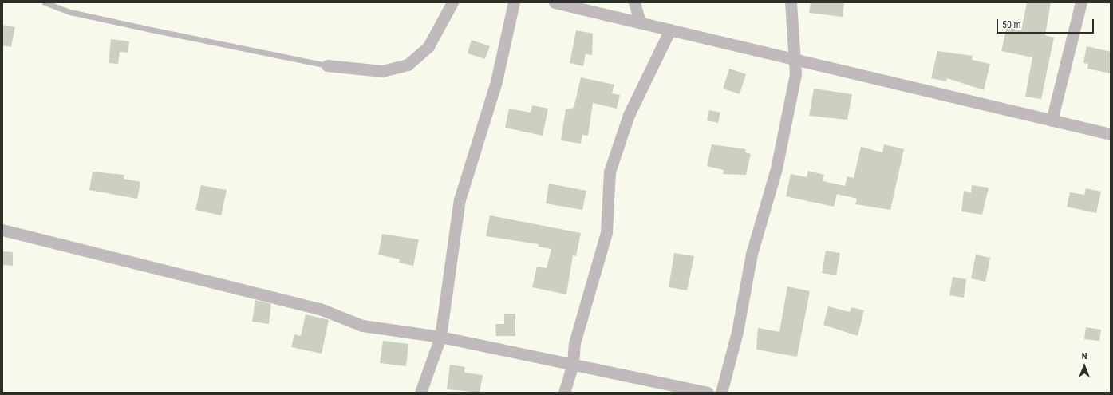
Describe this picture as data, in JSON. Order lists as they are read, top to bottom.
{
  "scale_bar": "50 m",
  "north": "top"
}
